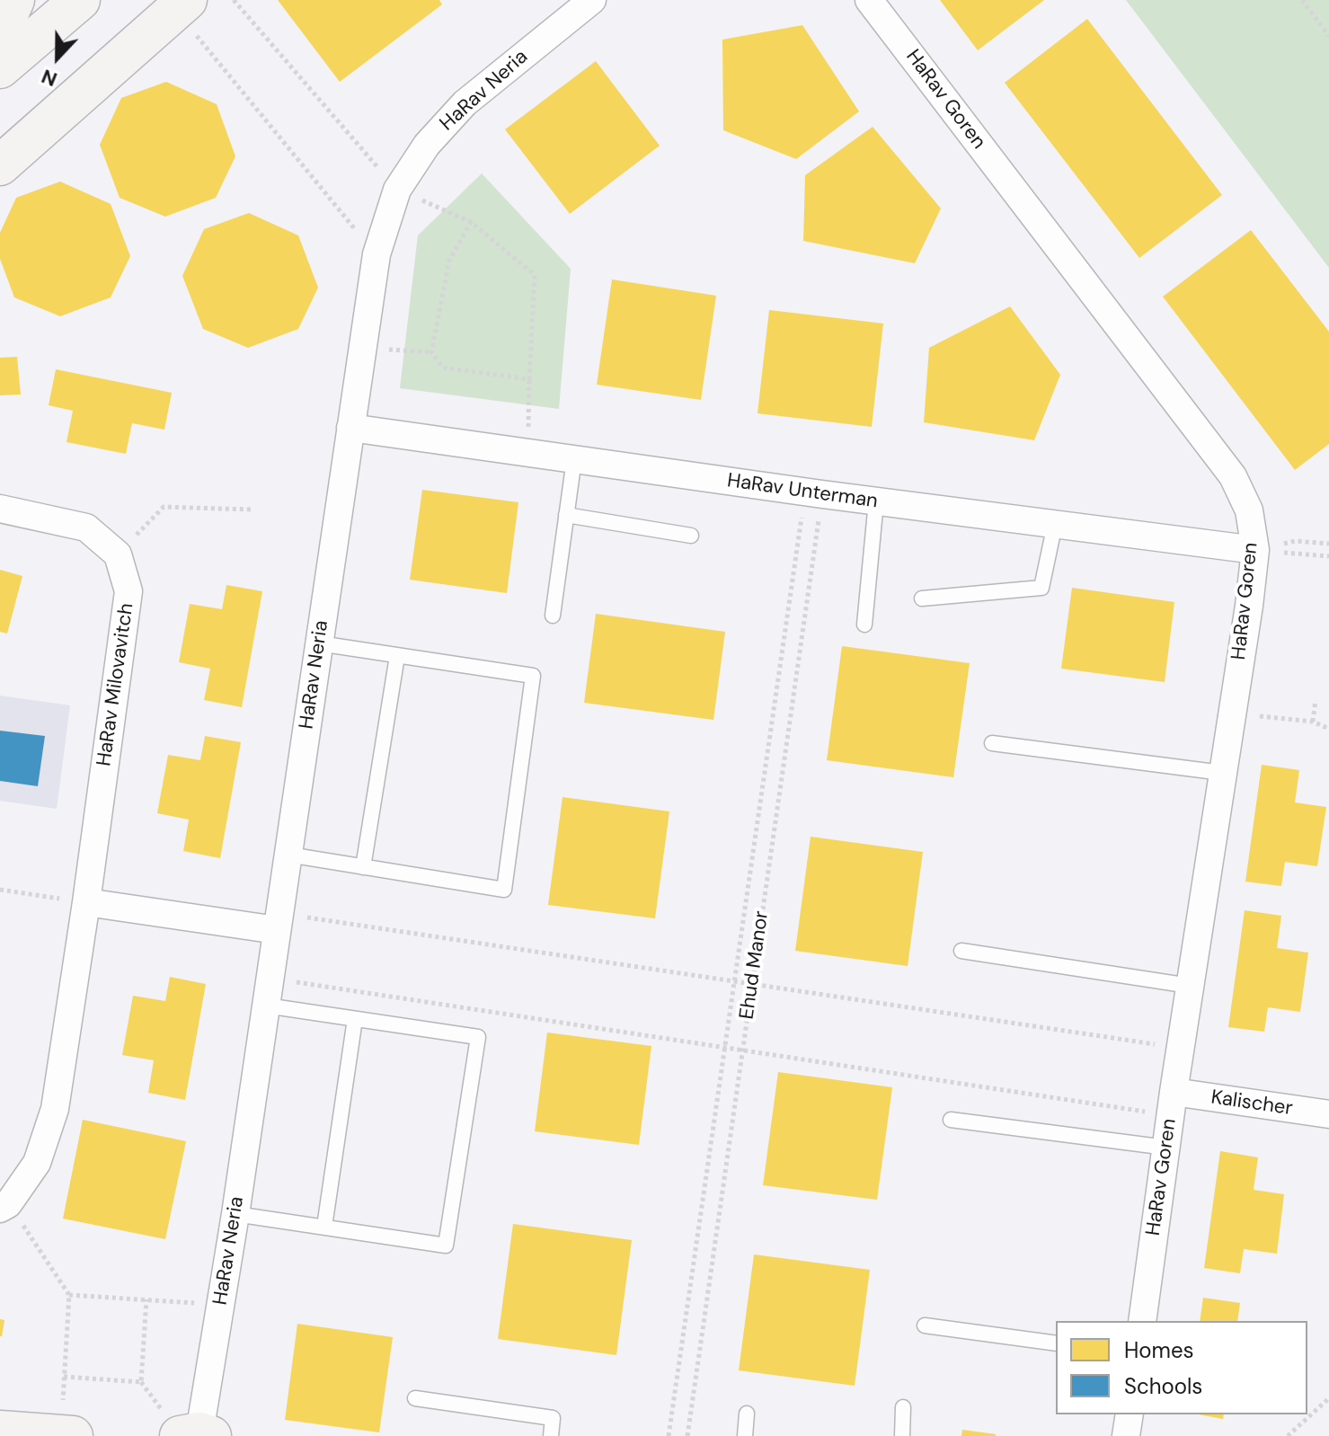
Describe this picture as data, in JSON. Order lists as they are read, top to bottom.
{
  "streets": {
    "street": [
      "HaRav Neria",
      "HaRav Goren",
      "HaRav Unterman",
      "HaRav Milovavitch",
      "Kalischer"
    ],
    "path": ["Ehud Manor"]
  },
  "crossings": [
    ["HaRav Neria", "HaRav Unterman"],
    ["HaRav Goren", "HaRav Unterman"],
    ["HaRav Goren", "Kalischer"],
    ["HaRav Unterman", "Ehud Manor"]
  ],
  "legend": ["Homes", "Schools"],
  "north": "bottom"
}
